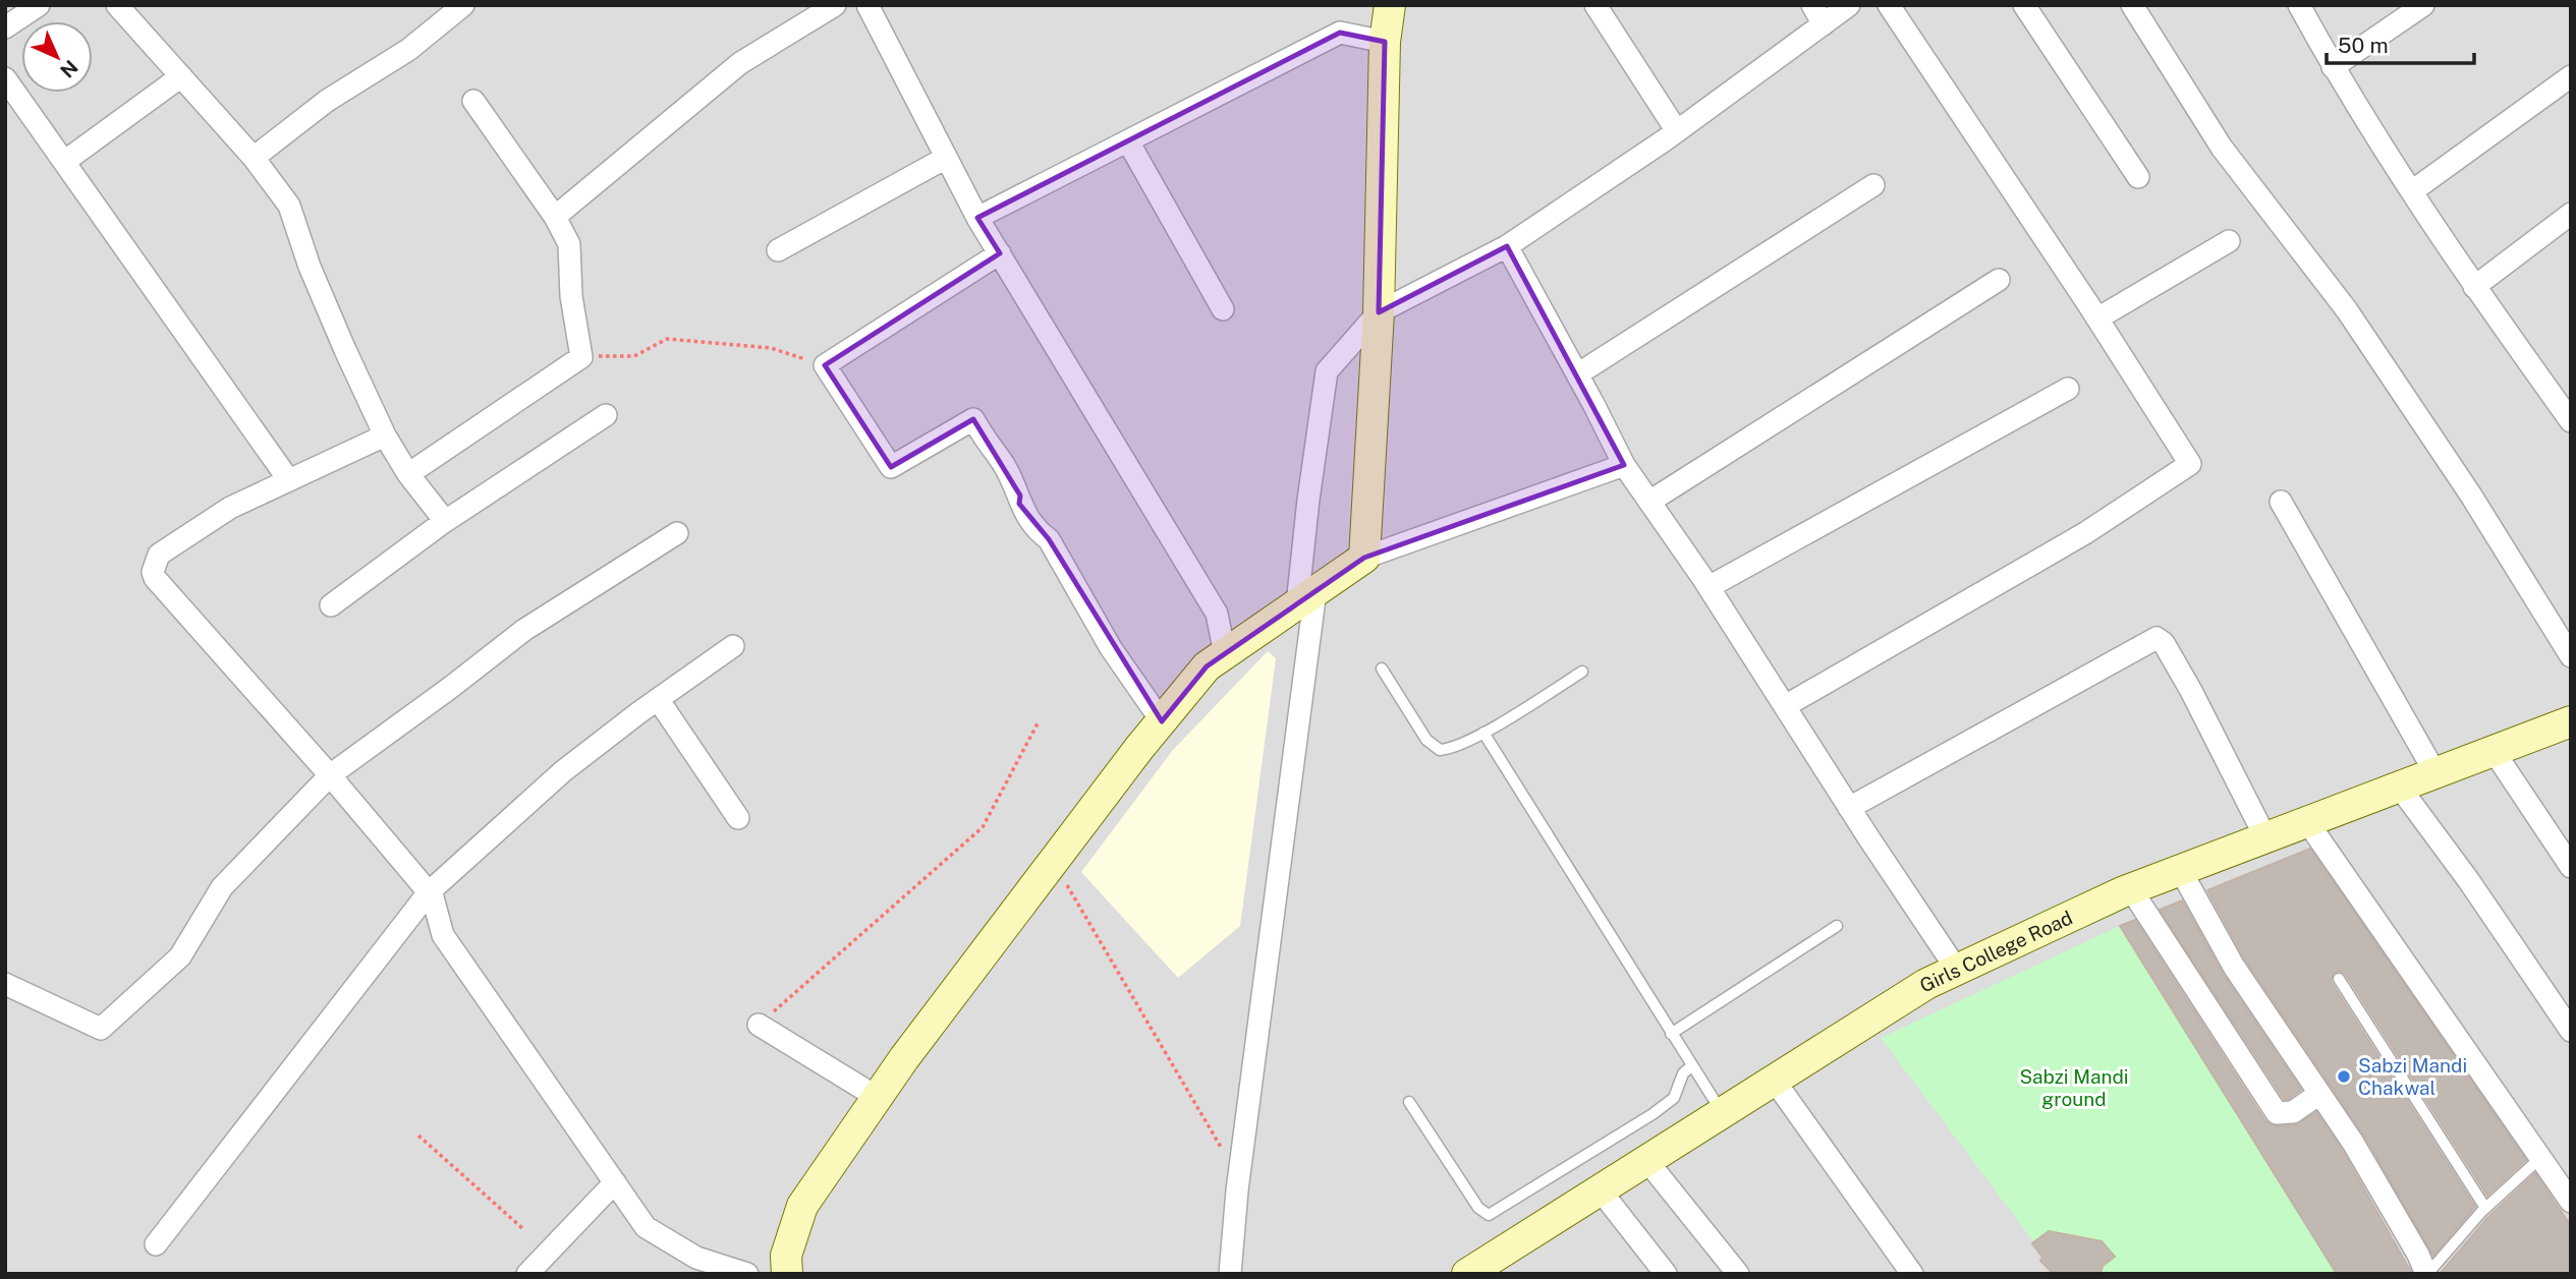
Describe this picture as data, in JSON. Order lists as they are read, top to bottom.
{
  "streets": {
    "street": ["Girls College Road"]
  },
  "parks": ["Sabzi Mandi ground"],
  "places": ["Sabzi Mandi Chakwal"],
  "scale_bar": "50 m",
  "north": "bottom right"
}
